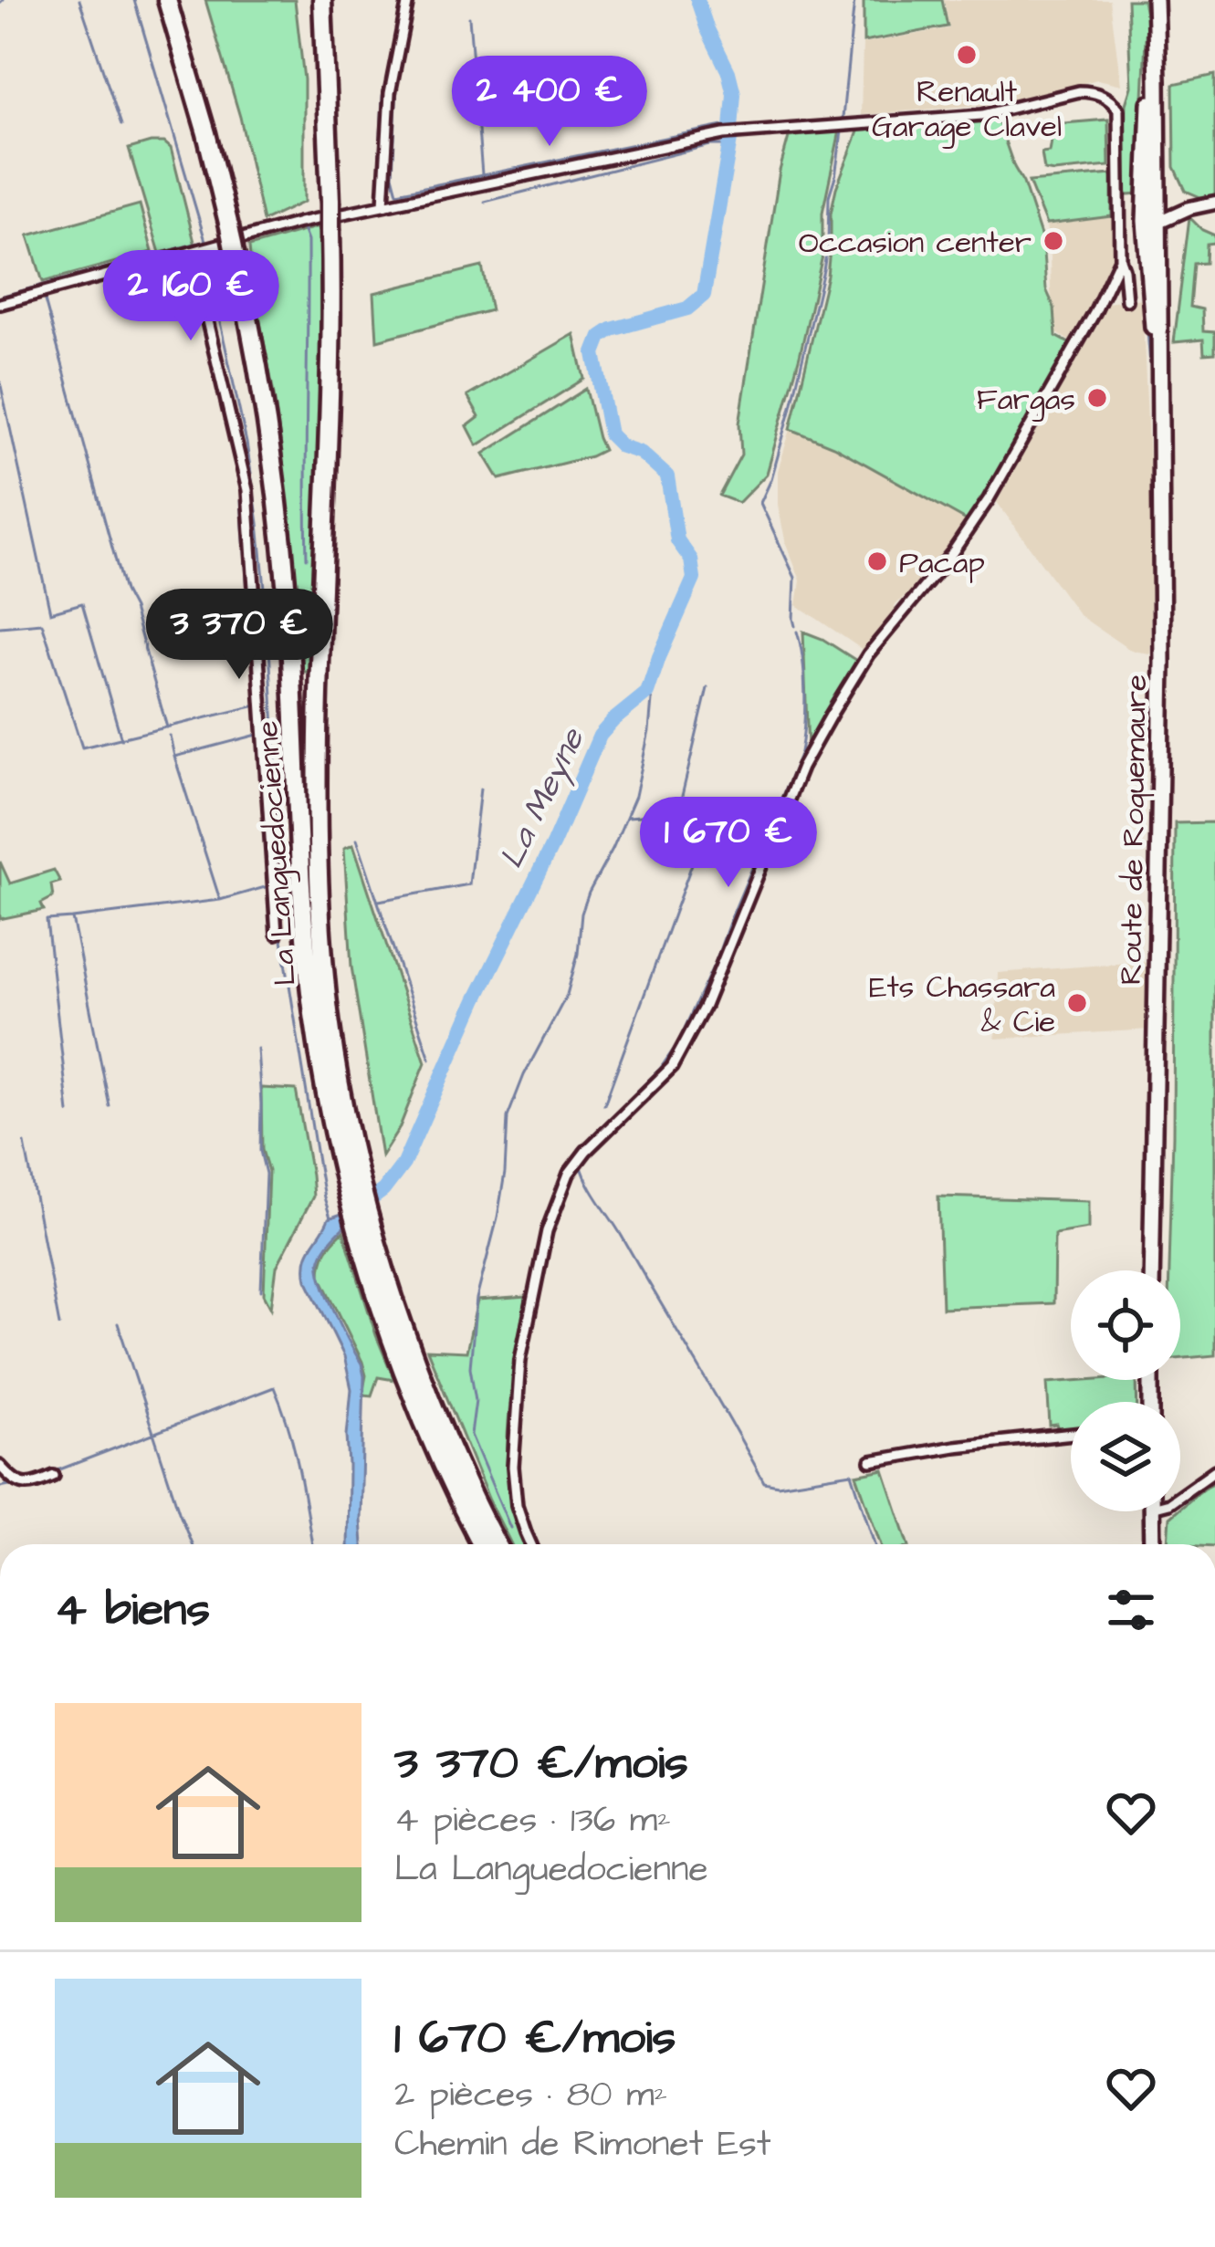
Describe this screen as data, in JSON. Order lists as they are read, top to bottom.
{
  "streets": {
    "highway": ["La Languedocienne"],
    "main road": ["Route de Roquemaure"]
  },
  "water": ["La Meyne"],
  "places": [
    "Renault Garage Clavel",
    "Occasion center",
    "Fargas",
    "Pacap",
    "Ets Chassara & Cie"
  ],
  "page": {
    "price": [
      "2 400 €",
      "2 160 €",
      "3 370 €",
      "1 670 €"
    ],
    "heading": "4 biens",
    "list": [
      {
        "name": "3 370 €/mois",
        "note": "4 pièces · 136 m² · La Languedocienne"
      },
      {
        "name": "1 670 €/mois",
        "note": "2 pièces · 80 m² · Chemin de Rimonet Est"
      }
    ]
  }
}
